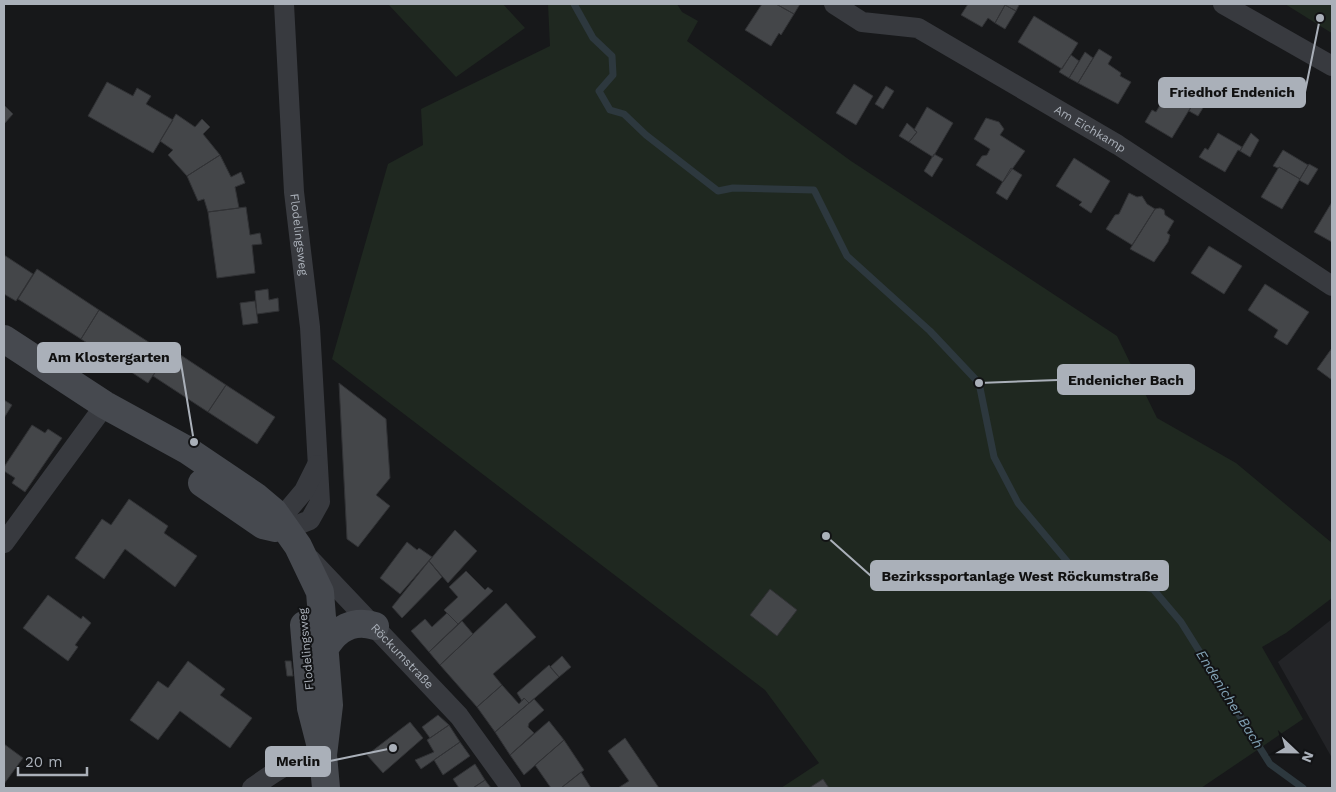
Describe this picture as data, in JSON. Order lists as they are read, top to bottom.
{
  "streets": {
    "street": ["Am Eichkamp", "Flodelingsweg", "Röckumstraße"]
  },
  "crossings": [
    ["Flodelingsweg", "Röckumstraße"]
  ],
  "water": ["Endenicher Bach"],
  "places": [
    "Friedhof Endenich",
    "Endenicher Bach",
    "Am Klostergarten",
    "Bezirkssportanlage West Röckumstraße",
    "Merlin"
  ],
  "scale_bar": "20 m",
  "north": "right"
}
